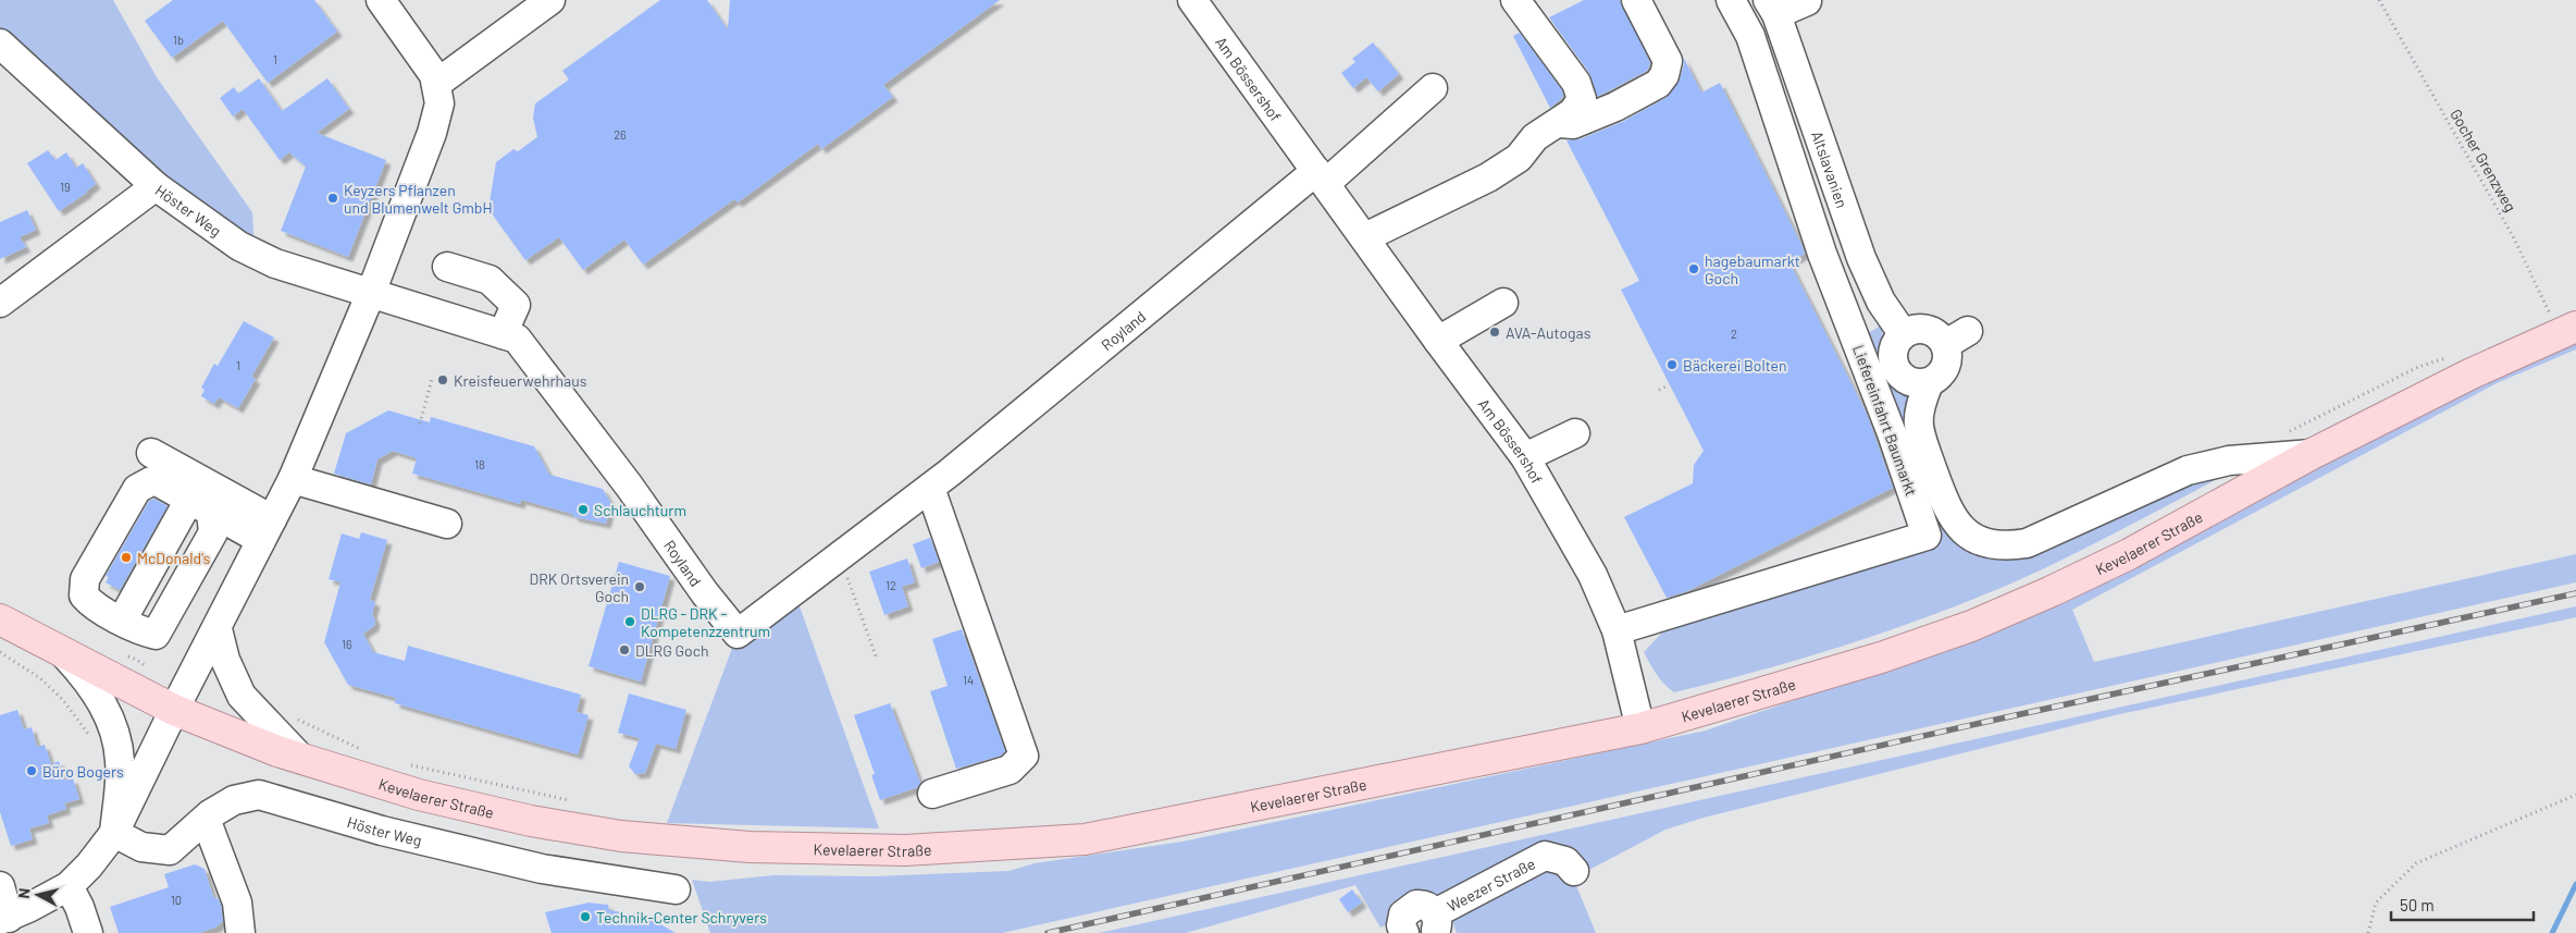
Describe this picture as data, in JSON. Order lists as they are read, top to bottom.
{
  "streets": {
    "main road": ["Kevelaerer Straße"],
    "street": [
      "Am Bössershof",
      "Altslavanien",
      "Höster Weg",
      "Royland",
      "Liefereinfahrt Baumarkt",
      "Weezer Straße"
    ],
    "path": ["Gocher Grenzweg"]
  },
  "crossings": [
    ["Am Bössershof", "Royland"],
    ["Am Bössershof", "Liefereinfahrt Baumarkt"],
    ["Am Bössershof", "Kevelaerer Straße"],
    ["Gocher Grenzweg", "Kevelaerer Straße"],
    ["Höster Weg", "Royland"]
  ],
  "places": [
    "Keyzers Pflanzen und Blumenwelt GmbH",
    "hagebaumarkt Goch",
    "AVA-Autogas",
    "Bäckerei Bolten",
    "Kreisfeuerwehrhaus",
    "Schlauchturm",
    "McDonald's",
    "DRK Ortsverein Goch",
    "DLRG - DRK - Kompetenzzentrum",
    "DLRG Goch",
    "Büro Bogers",
    "Technik-Center Schryvers"
  ],
  "house_numbers": [
    "1b",
    "1",
    "26",
    "19",
    "2",
    "1",
    "18",
    "12",
    "16",
    "14",
    "10"
  ],
  "scale_bar": "50 m",
  "north": "left"
}
